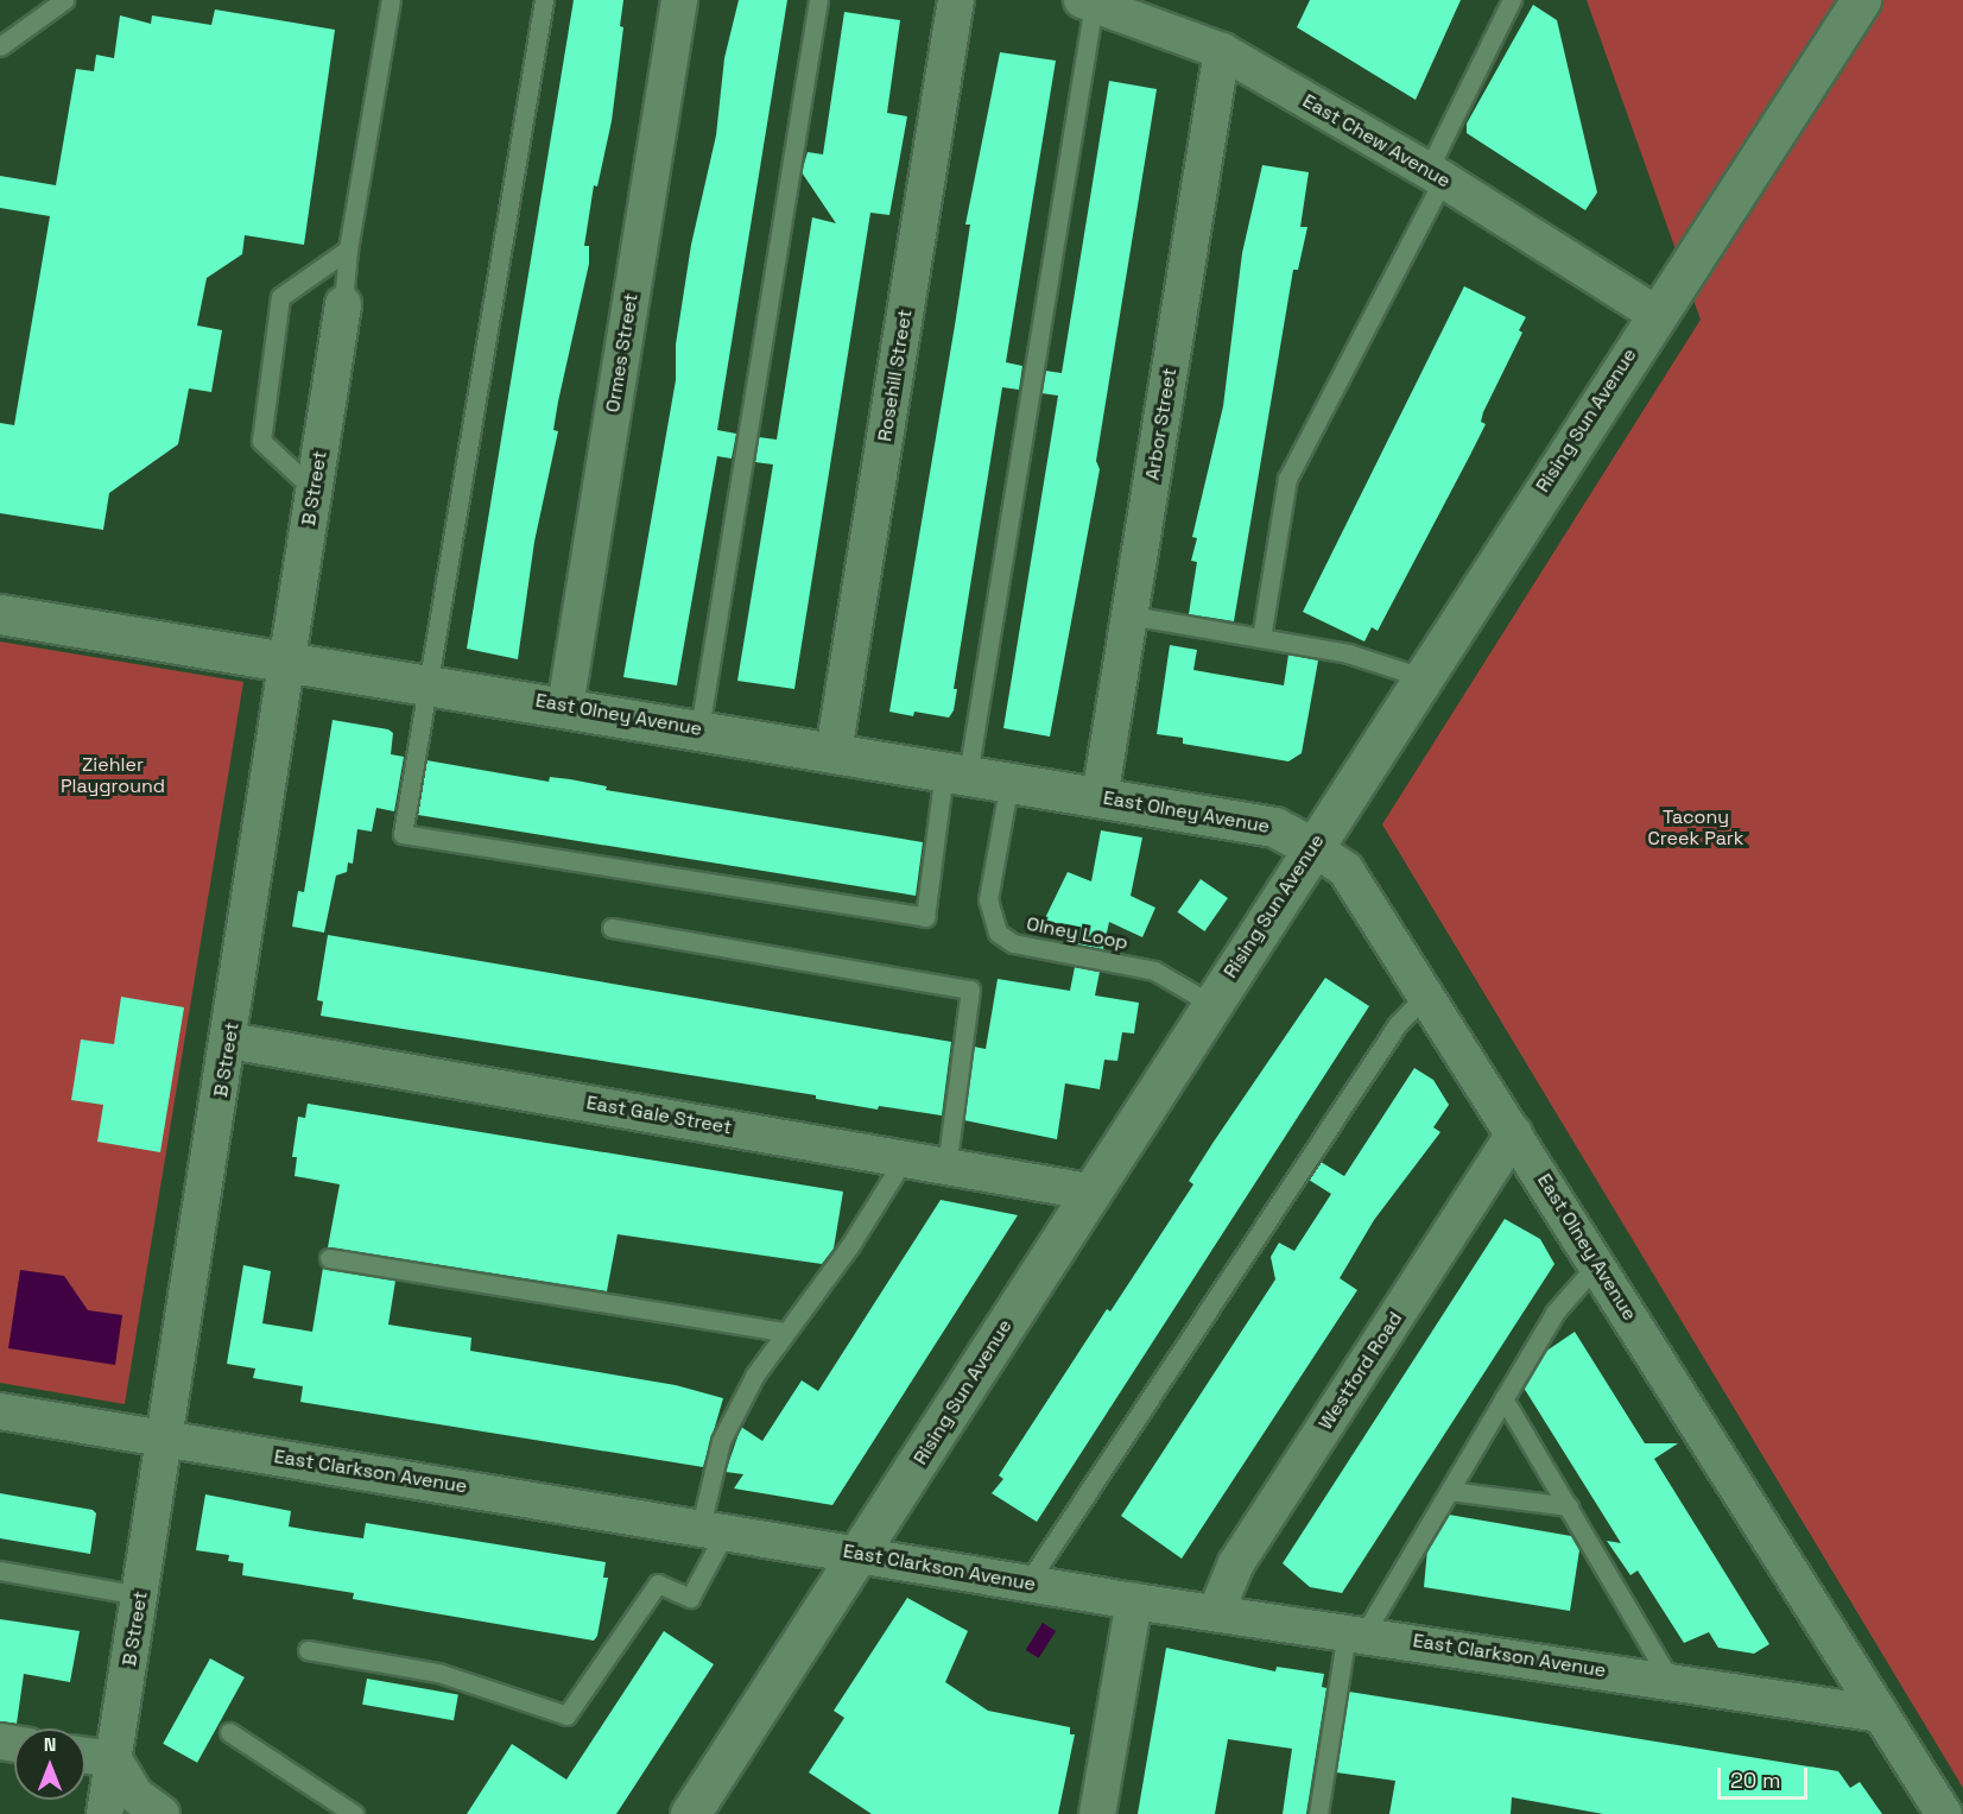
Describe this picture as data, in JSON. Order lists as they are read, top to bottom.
{
  "streets": {
    "main road": ["Rising Sun Avenue", "East Olney Avenue"],
    "street": [
      "East Chew Avenue",
      "Ormes Street",
      "Rosehill Street",
      "Arbor Street",
      "B Street",
      "East Gale Street",
      "Westford Road",
      "East Clarkson Avenue"
    ],
    "lane": ["Olney Loop"]
  },
  "crossings": [
    ["East Chew Avenue", "Rising Sun Avenue"],
    ["East Chew Avenue", "Arbor Street"],
    ["Ormes Street", "East Olney Avenue"],
    ["Rosehill Street", "East Olney Avenue"],
    ["Rising Sun Avenue", "East Olney Avenue"],
    ["Rising Sun Avenue", "Olney Loop"],
    ["Rising Sun Avenue", "East Gale Street"],
    ["Rising Sun Avenue", "East Clarkson Avenue"],
    ["Arbor Street", "East Olney Avenue"],
    ["B Street", "East Olney Avenue"],
    ["B Street", "East Gale Street"],
    ["B Street", "East Clarkson Avenue"],
    ["East Olney Avenue", "Olney Loop"],
    ["East Olney Avenue", "Westford Road"],
    ["East Olney Avenue", "East Clarkson Avenue"],
    ["Westford Road", "East Clarkson Avenue"]
  ],
  "parks": ["Ziehler Playground", "Tacony Creek Park"],
  "scale_bar": "20 m",
  "north": "top"
}
